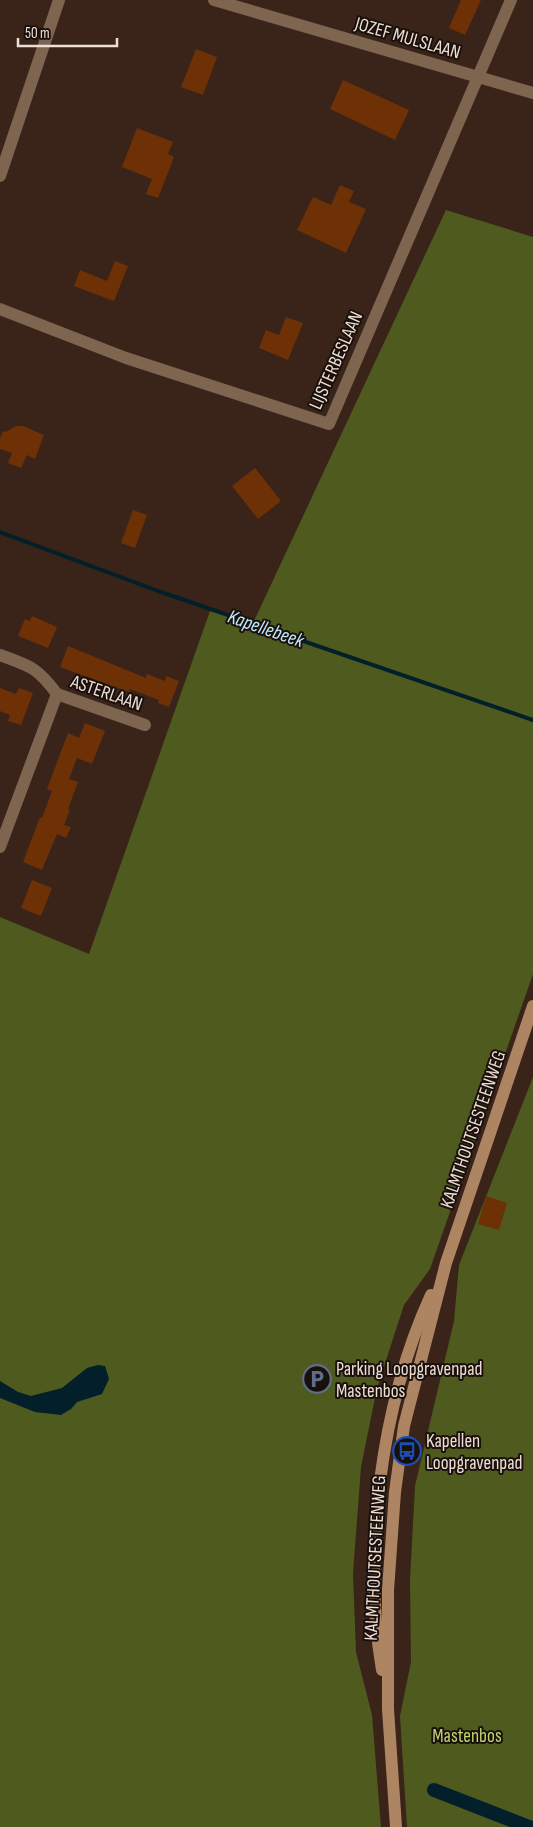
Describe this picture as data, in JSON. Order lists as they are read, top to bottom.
{
  "streets": {
    "main road": ["KALMTHOUTSESTEENWEG"],
    "street": ["JOZEF MULSLAAN", "LIJSTERBESLAAN", "ASTERLAAN"]
  },
  "crossings": [
    ["JOZEF MULSLAAN", "LIJSTERBESLAAN"]
  ],
  "water": ["Kapellebeek"],
  "parks": ["Mastenbos"],
  "places": {
    "parking": ["Parking Loopgravenpad Mastenbos"],
    "bus stop": ["Kapellen Loopgravenpad"]
  },
  "scale_bar": "50 m"
}
